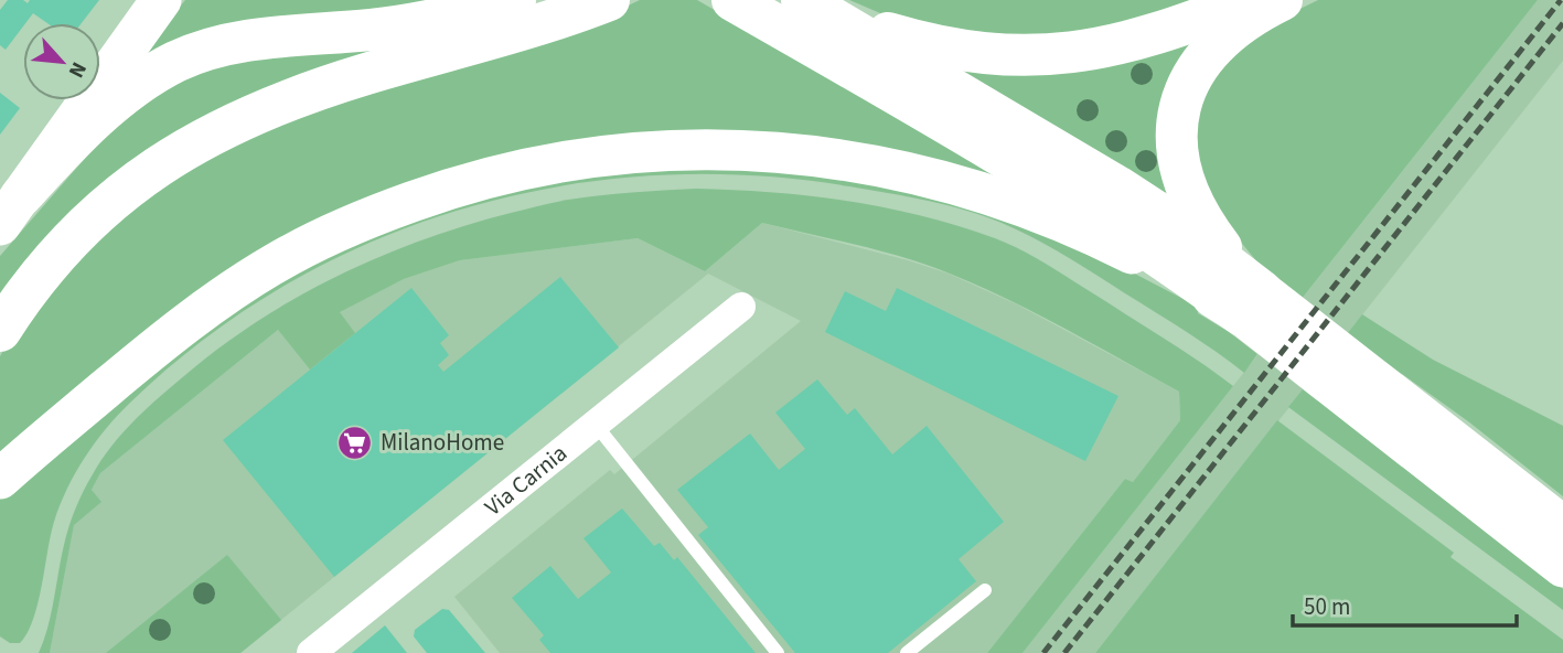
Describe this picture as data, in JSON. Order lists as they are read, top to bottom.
{
  "streets": {
    "street": ["Via Carnia"]
  },
  "places": {
    "supermarket": ["MilanoHome"]
  },
  "scale_bar": "50 m",
  "north": "bottom right"
}
